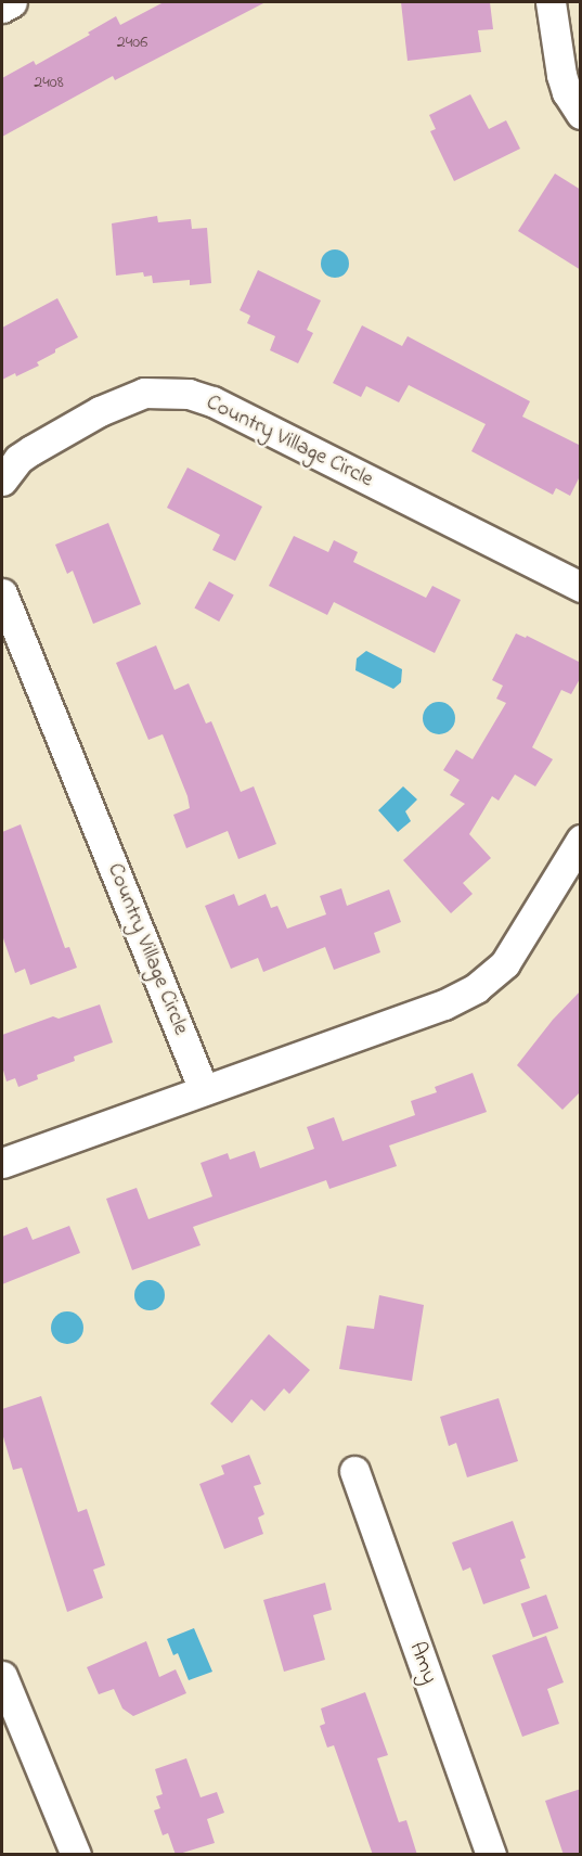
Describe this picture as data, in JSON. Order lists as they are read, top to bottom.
{
  "streets": {
    "street": ["Country Village Circle", "Amy"]
  },
  "house_numbers": ["2406", "2408"]
}
